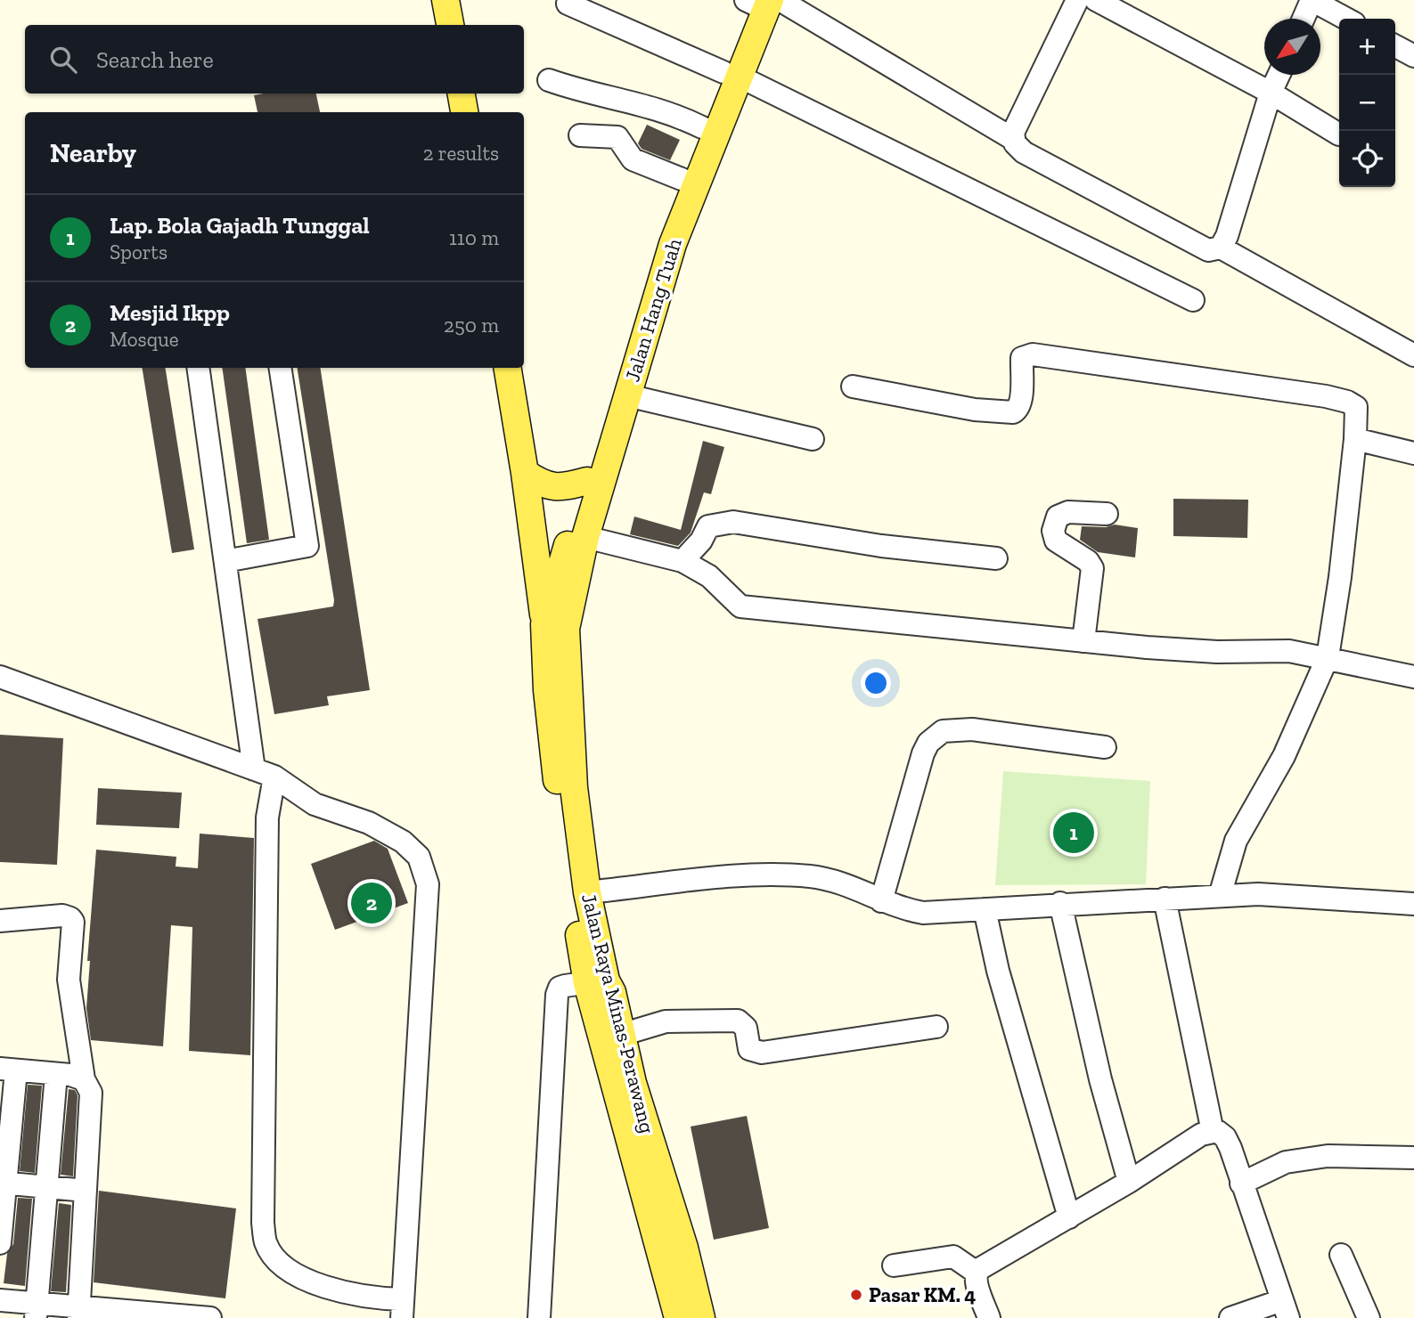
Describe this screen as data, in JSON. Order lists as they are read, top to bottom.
{
  "streets": {
    "main road": ["Jalan Hang Tuah", "Jalan Raya Minas-Perawang"]
  },
  "crossings": [
    ["Jalan Hang Tuah", "Jalan Raya Minas-Perawang"]
  ],
  "places": ["Pasar KM. 4"],
  "north": "bottom left",
  "page": {
    "map_buttons": ["+", "−"],
    "search": "Search here",
    "heading": ["Nearby", "2 results"],
    "list": [
      {
        "mark": "1",
        "name": "Lap. Bola Gajadh Tunggal",
        "note": "Sports",
        "value": "110 m"
      },
      {
        "mark": "2",
        "name": "Mesjid Ikpp",
        "note": "Mosque",
        "value": "250 m"
      }
    ],
    "pins": ["1", "2"]
  }
}
